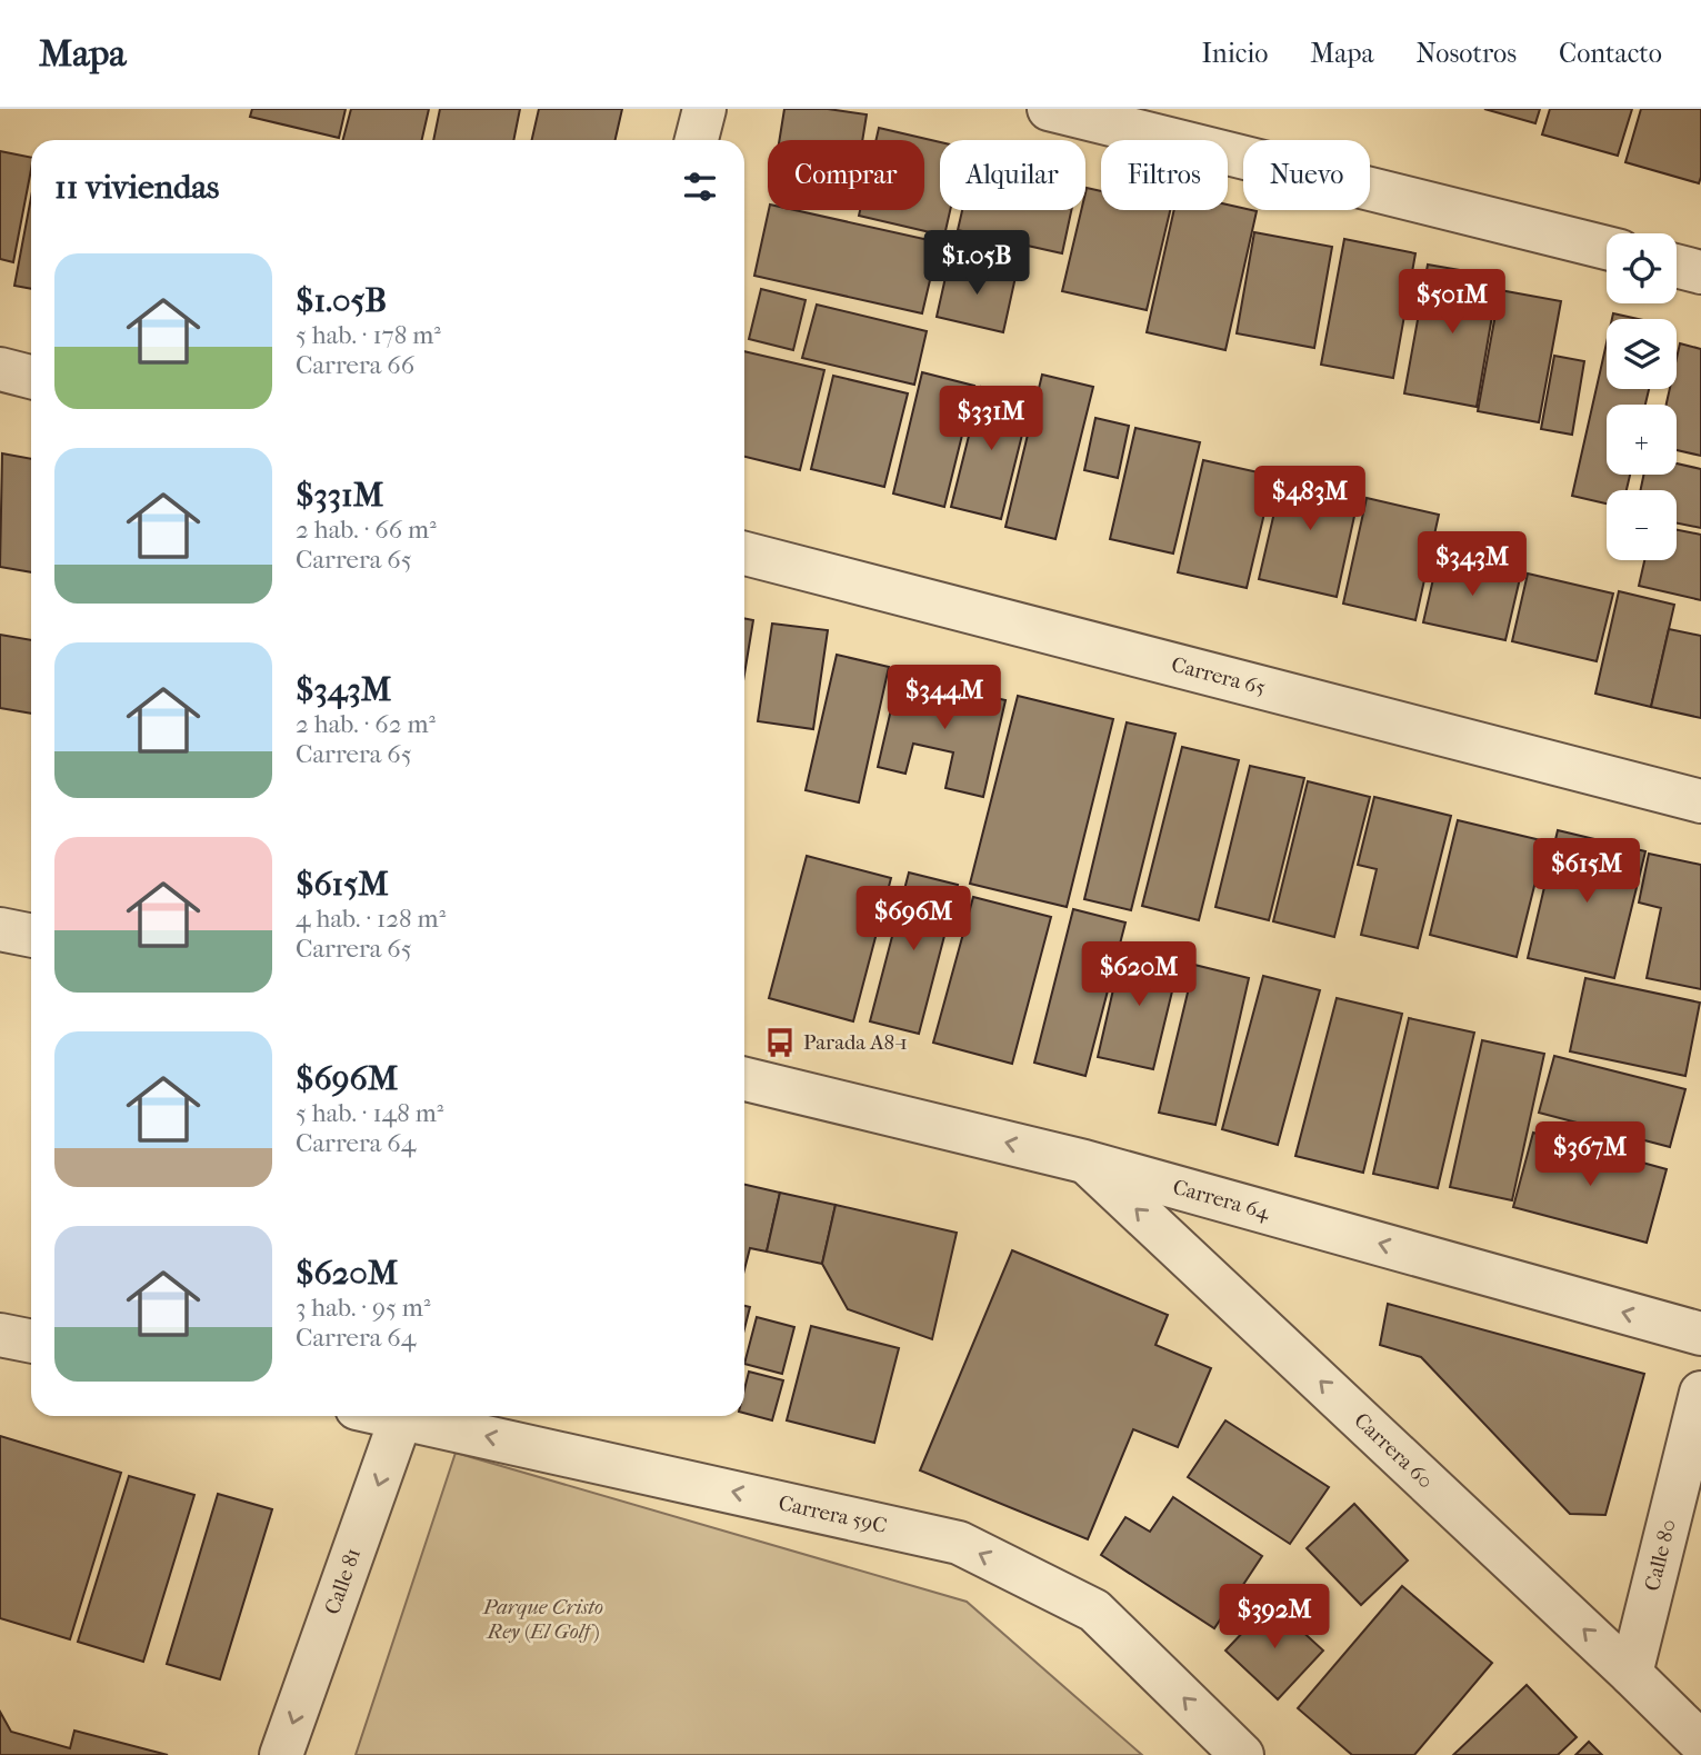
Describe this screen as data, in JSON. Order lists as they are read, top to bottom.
{
  "streets": {
    "street": [
      "Carrera 65",
      "Carrera 64",
      "Carrera 60",
      "Carrera 59C",
      "Calle 80",
      "Calle 81"
    ]
  },
  "crossings": [
    ["Carrera 64", "Carrera 60"],
    ["Carrera 60", "Calle 80"]
  ],
  "one_way": [
    "Carrera 64",
    "Carrera 60",
    "Carrera 59C",
    "Calle 81"
  ],
  "parks": ["Parque Cristo Rey (El Golf)"],
  "places": {
    "bus stop": ["Parada A8-1"]
  },
  "page": {
    "header": "Mapa",
    "nav": [
      "Inicio",
      "Mapa",
      "Nosotros",
      "Contacto"
    ],
    "chip": [
      "Comprar",
      "Alquilar",
      "Filtros",
      "Nuevo"
    ],
    "heading": "11 viviendas",
    "price": [
      "$1.05B",
      "$501M",
      "$331M",
      "$483M",
      "$343M",
      "$344M",
      "$615M",
      "$696M",
      "$620M",
      "$367M",
      "$392M"
    ],
    "map_buttons": ["+", "−"],
    "list": [
      {
        "name": "$1.05B",
        "note": "5 hab. · 178 m² · Carrera 66"
      },
      {
        "name": "$331M",
        "note": "2 hab. · 66 m² · Carrera 65"
      },
      {
        "name": "$343M",
        "note": "2 hab. · 62 m² · Carrera 65"
      },
      {
        "name": "$615M",
        "note": "4 hab. · 128 m² · Carrera 65"
      },
      {
        "name": "$696M",
        "note": "5 hab. · 148 m² · Carrera 64"
      },
      {
        "name": "$620M",
        "note": "3 hab. · 95 m² · Carrera 64"
      }
    ]
  }
}
